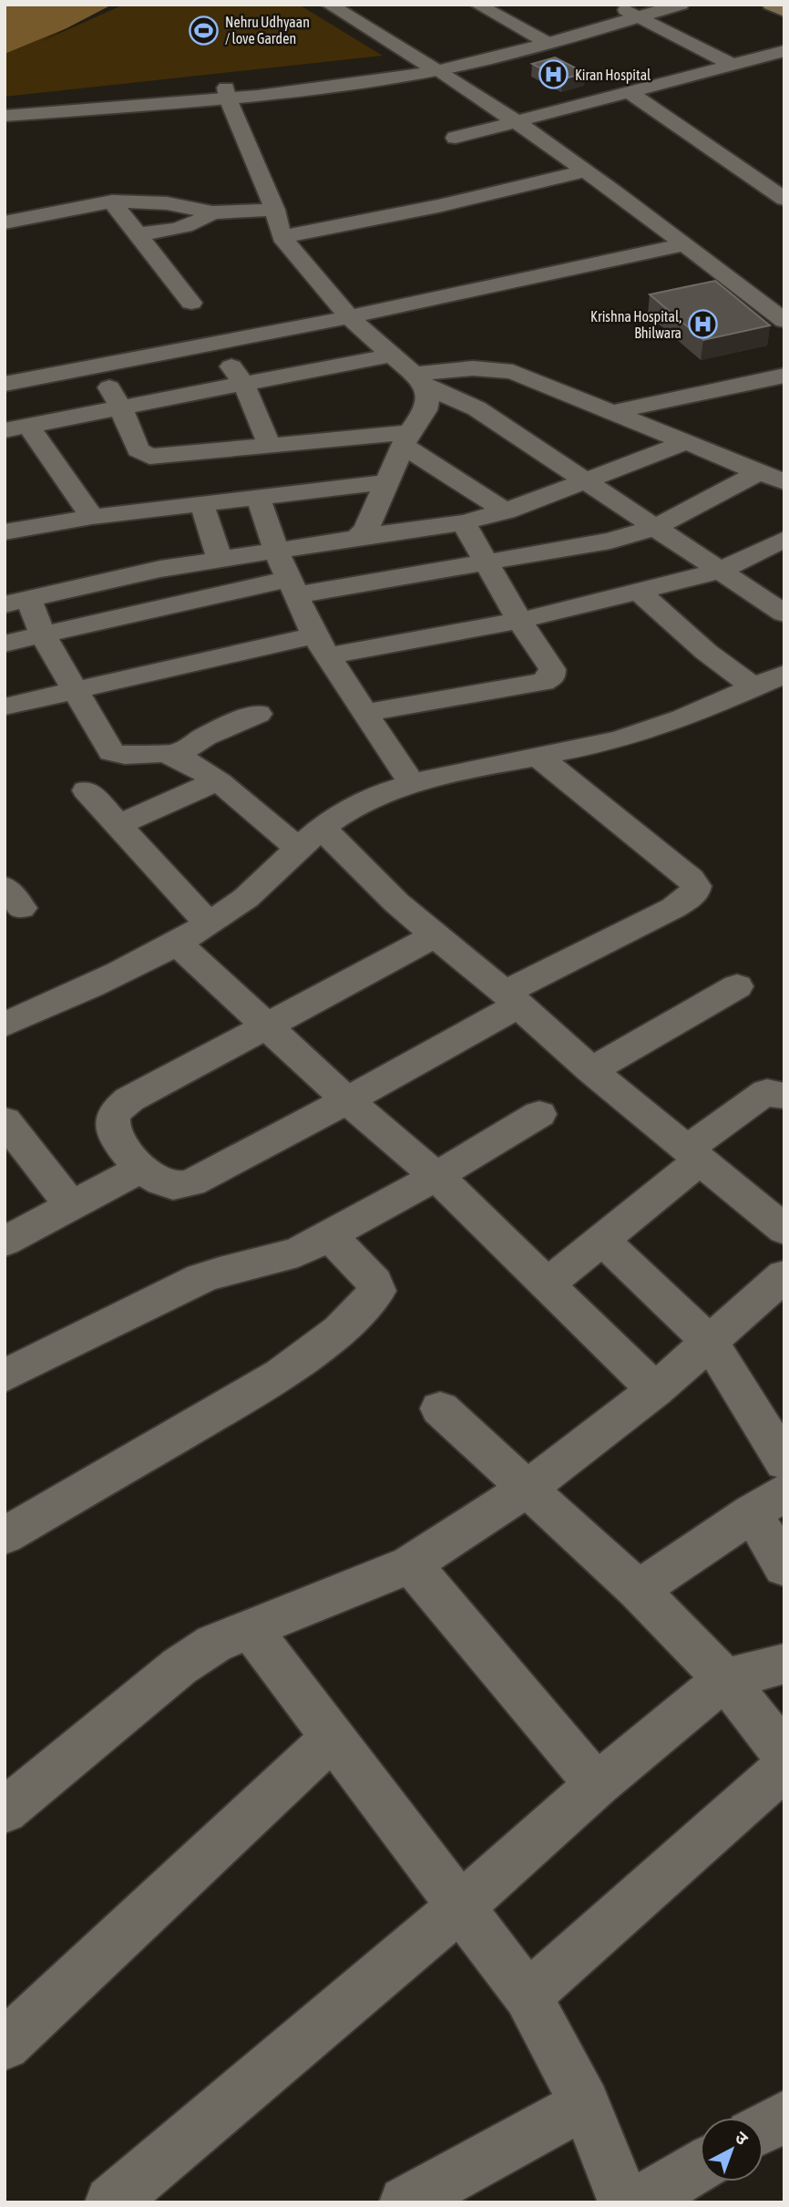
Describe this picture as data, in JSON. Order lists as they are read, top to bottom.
{
  "places": {
    "sports": ["Nehru Udhyaan / love Garden"],
    "hospital": ["Kiran Hospital", "Krishna Hospital, Bhilwara"]
  },
  "north": "top right"
}
